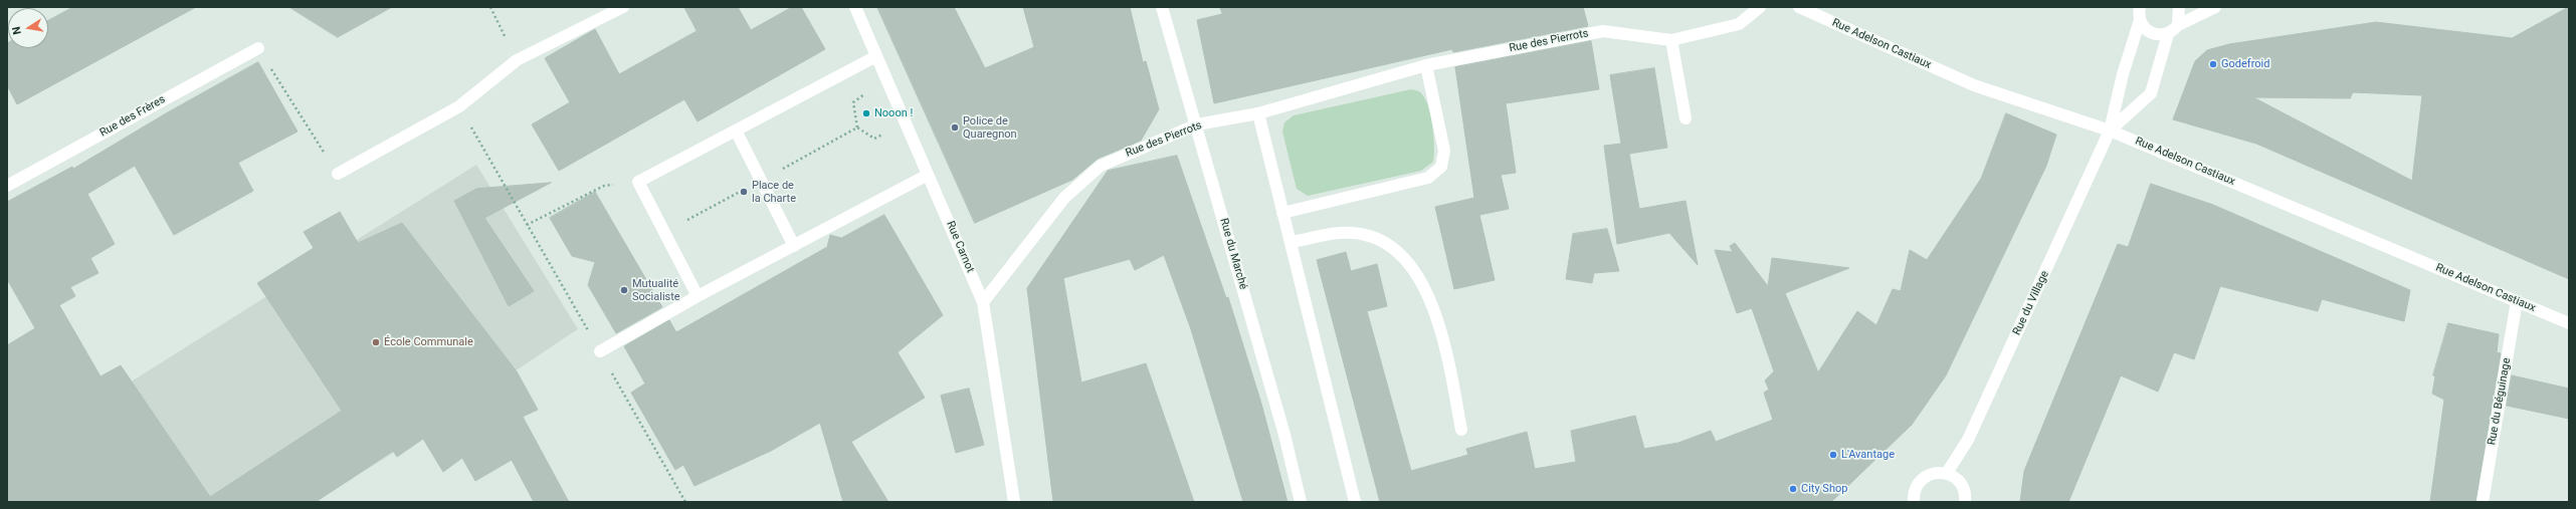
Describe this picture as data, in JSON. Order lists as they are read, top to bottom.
{
  "streets": {
    "street": [
      "Rue des Pierrots",
      "Rue Adelson Castiaux",
      "Rue des Frères",
      "Rue Carnot",
      "Rue du Marché",
      "Rue du Village",
      "Rue du Béguinage"
    ]
  },
  "crossings": [
    ["Rue des Pierrots", "Rue Carnot"],
    ["Rue des Pierrots", "Rue du Marché"],
    ["Rue Adelson Castiaux", "Rue du Village"],
    ["Rue Adelson Castiaux", "Rue du Béguinage"]
  ],
  "places": [
    "Godefroid",
    "Nooon !",
    "Police de Quaregnon",
    "Place de la Charte",
    "Mutualité Socialiste",
    "École Communale",
    "L'Avantage",
    "City Shop"
  ],
  "north": "left"
}
